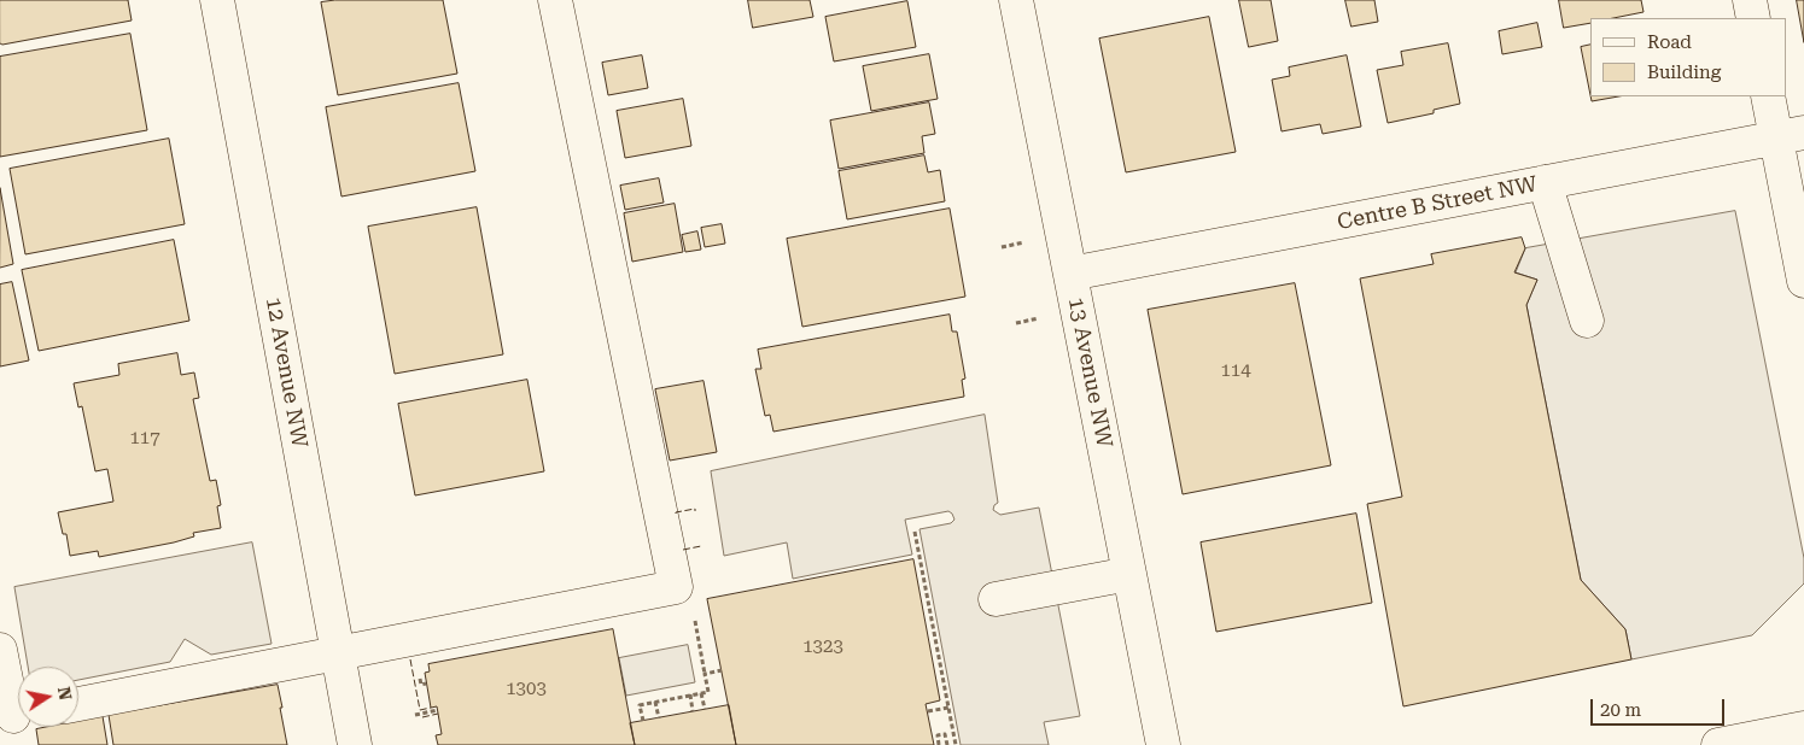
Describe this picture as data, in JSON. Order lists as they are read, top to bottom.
{
  "streets": {
    "street": ["Centre B Street NW", "12 Avenue NW", "13 Avenue NW"]
  },
  "crossings": [
    ["Centre B Street NW", "13 Avenue NW"]
  ],
  "house_numbers": [
    "114",
    "117",
    "1323",
    "1303"
  ],
  "legend": ["Road", "Building"],
  "scale_bar": "20 m",
  "north": "right"
}
